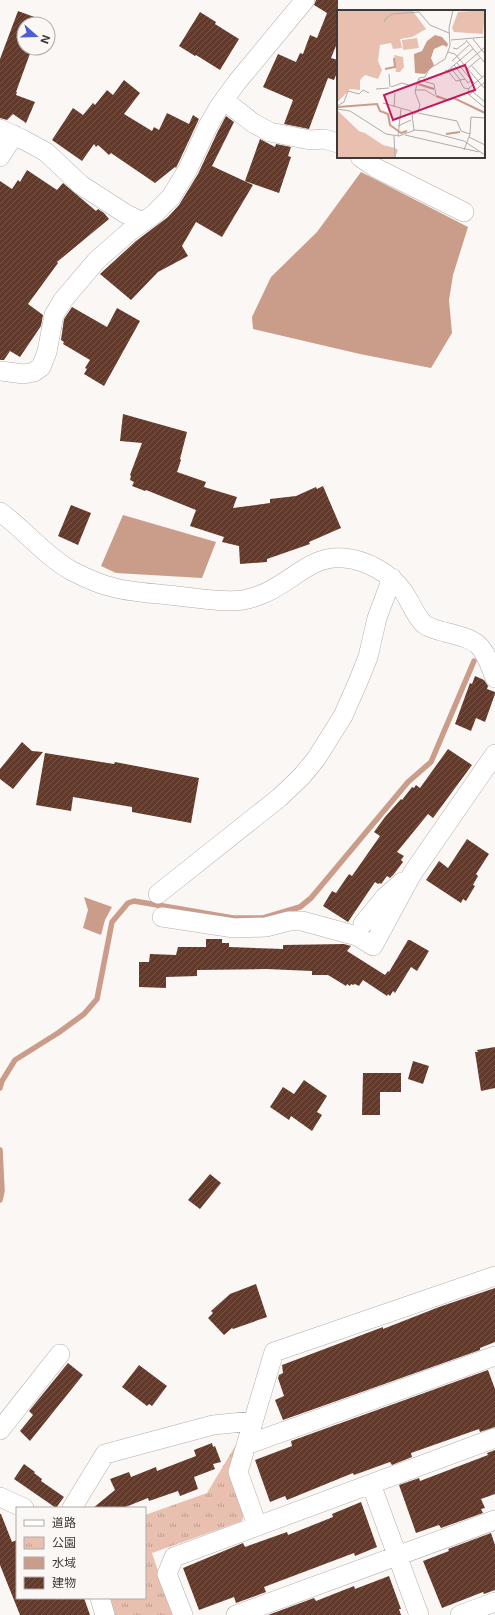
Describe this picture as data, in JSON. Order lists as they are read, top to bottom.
{
  "legend": [
    "道路",
    "公園",
    "水域",
    "建物"
  ],
  "north": "right"
}
